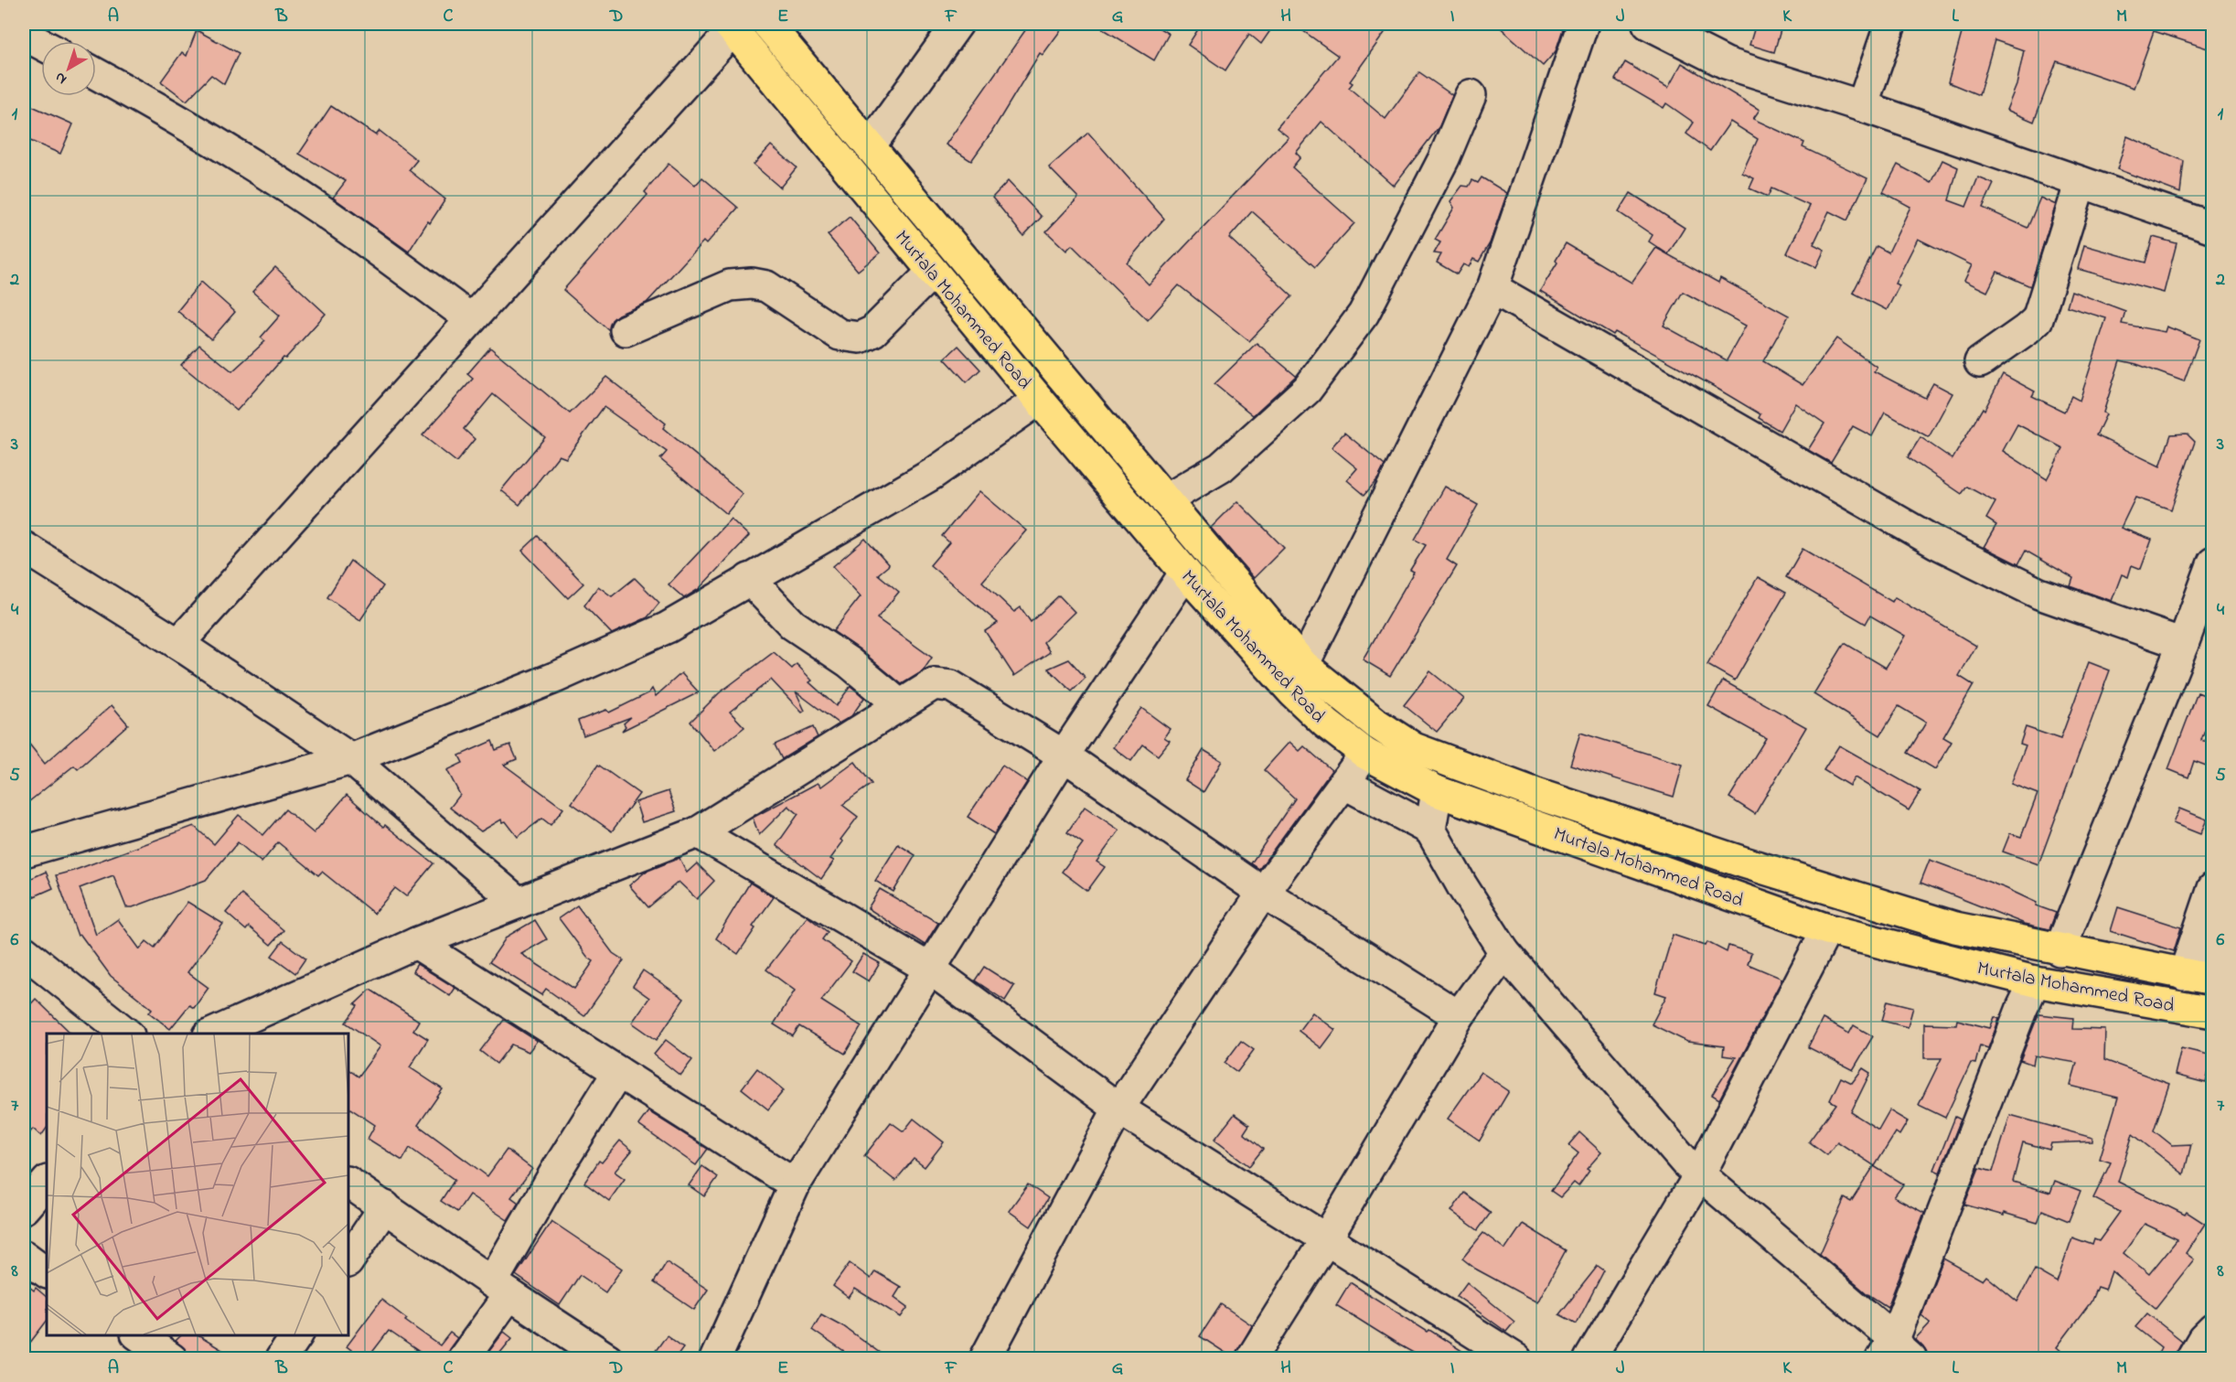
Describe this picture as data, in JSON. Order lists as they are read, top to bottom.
{
  "streets": {
    "main road": ["Murtala Mohammed Road"]
  },
  "north": "bottom left",
  "grid": {
    "columns": [
      "A",
      "B",
      "C",
      "D",
      "E",
      "F",
      "G",
      "H",
      "I",
      "J",
      "K",
      "L",
      "M"
    ],
    "rows": [
      "1",
      "2",
      "3",
      "4",
      "5",
      "6",
      "7",
      "8"
    ]
  }
}
